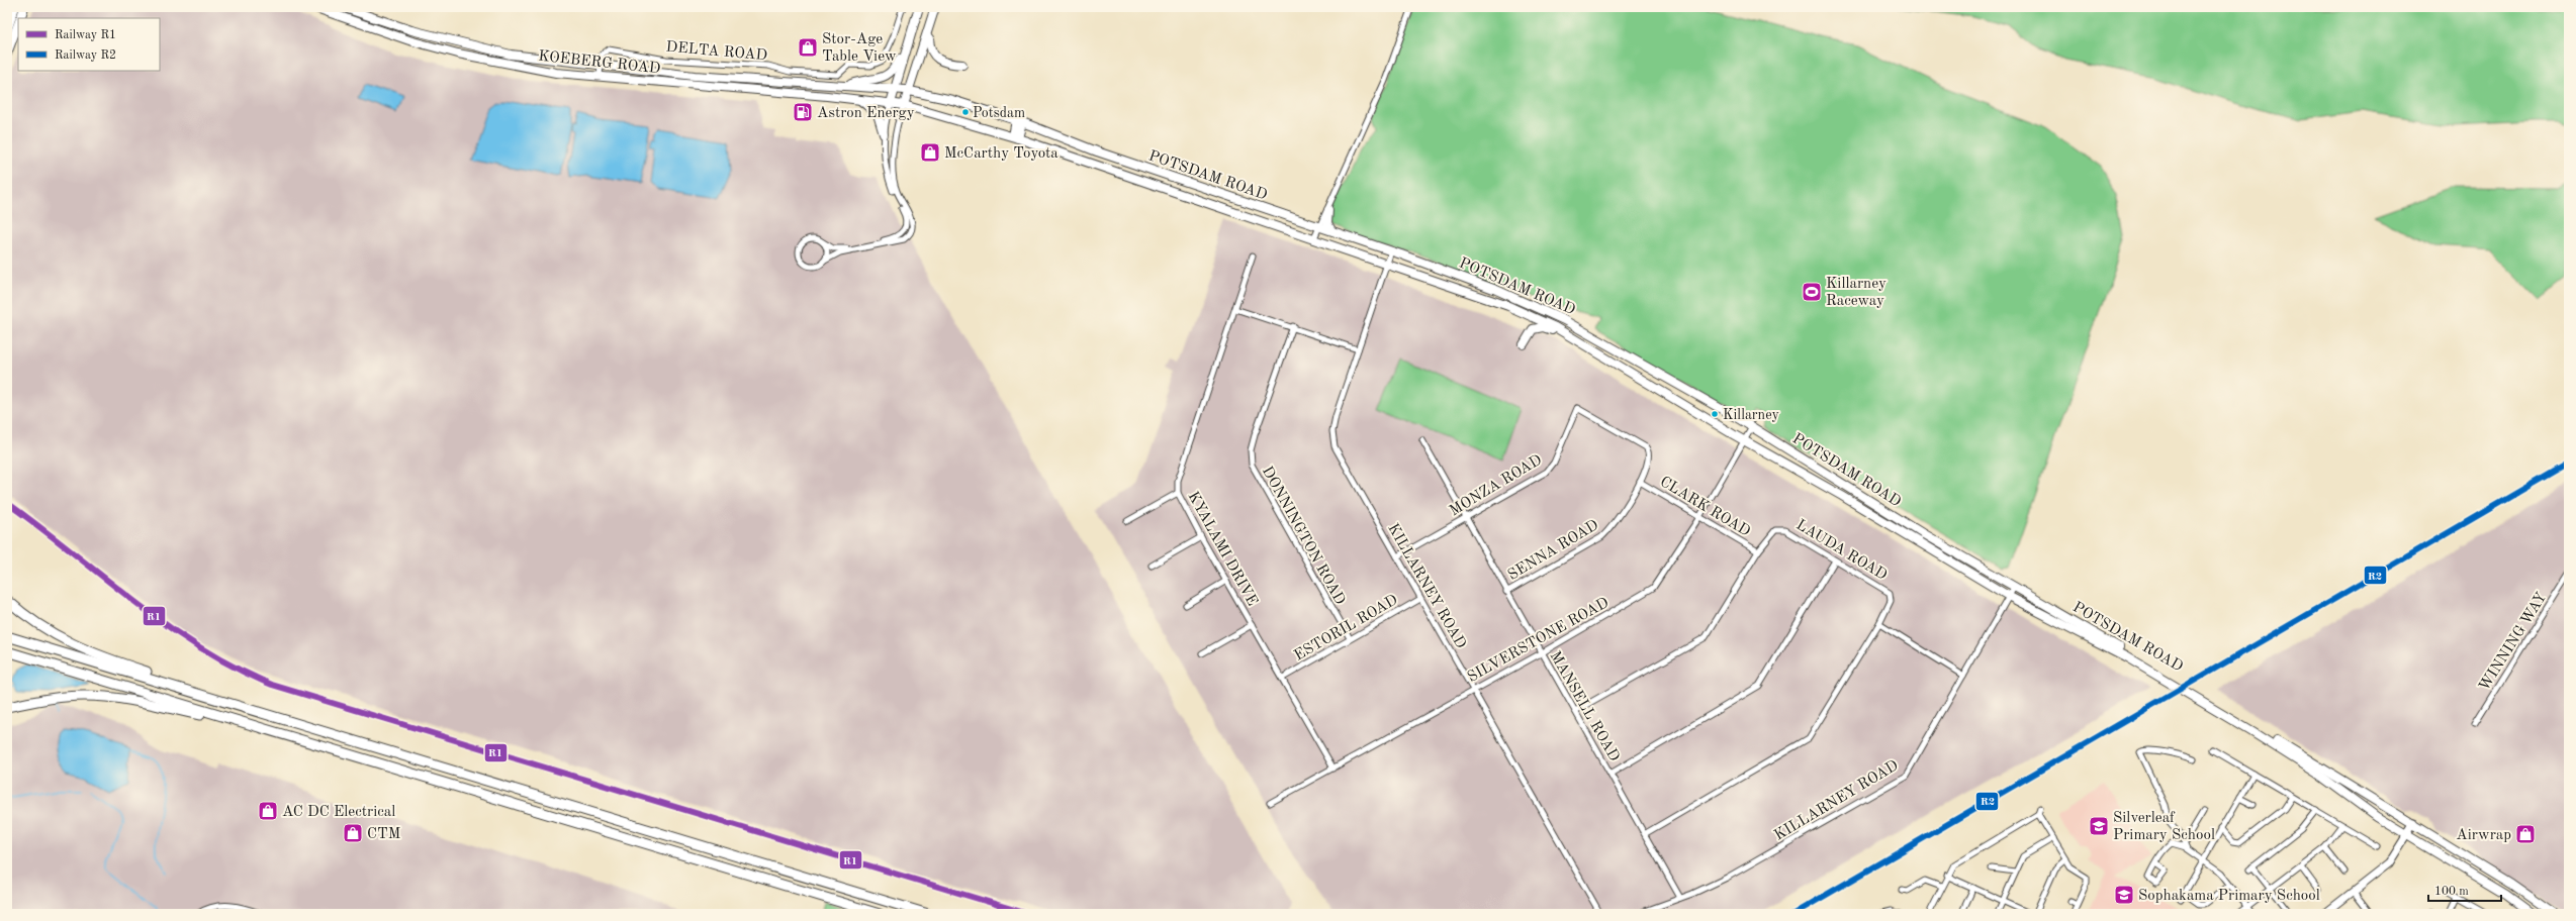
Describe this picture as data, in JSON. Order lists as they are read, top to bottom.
{
  "streets": {
    "main road": ["KOEBERG ROAD", "POTSDAM ROAD"],
    "street": [
      "DELTA ROAD",
      "MONZA ROAD",
      "CLARK ROAD",
      "DONNINGTON ROAD",
      "KYALAMI DRIVE",
      "SENNA ROAD",
      "LAUDA ROAD",
      "KILLARNEY ROAD",
      "ESTORIL ROAD",
      "SILVERSTONE ROAD",
      "WINNING WAY",
      "MANSELL ROAD"
    ]
  },
  "crossings": [
    ["DELTA ROAD", "KOEBERG ROAD"],
    ["KOEBERG ROAD", "POTSDAM ROAD"],
    ["POTSDAM ROAD", "KILLARNEY ROAD"],
    ["POTSDAM ROAD", "SILVERSTONE ROAD"],
    ["MONZA ROAD", "SENNA ROAD"],
    ["MONZA ROAD", "KILLARNEY ROAD"],
    ["MONZA ROAD", "MANSELL ROAD"],
    ["CLARK ROAD", "SENNA ROAD"],
    ["CLARK ROAD", "LAUDA ROAD"],
    ["CLARK ROAD", "SILVERSTONE ROAD"],
    ["DONNINGTON ROAD", "ESTORIL ROAD"],
    ["KYALAMI DRIVE", "ESTORIL ROAD"],
    ["KYALAMI DRIVE", "SILVERSTONE ROAD"],
    ["SENNA ROAD", "MANSELL ROAD"],
    ["LAUDA ROAD", "MANSELL ROAD"],
    ["KILLARNEY ROAD", "ESTORIL ROAD"],
    ["KILLARNEY ROAD", "SILVERSTONE ROAD"],
    ["KILLARNEY ROAD", "MANSELL ROAD"],
    ["SILVERSTONE ROAD", "MANSELL ROAD"]
  ],
  "places": {
    "shop": [
      "Stor-Age Table View",
      "McCarthy Toyota",
      "AC DC Electrical",
      "CTM",
      "Airwrap"
    ],
    "fuel station": ["Astron Energy"],
    "other": ["Potsdam", "Killarney"],
    "sports": ["Killarney Raceway"],
    "school or university": ["Silverleaf Primary School", "Sophakama Primary School"]
  },
  "lines": ["rail line R2", "rail line R1"],
  "legend": ["Railway R1", "Railway R2"],
  "scale_bar": "100 m"
}
